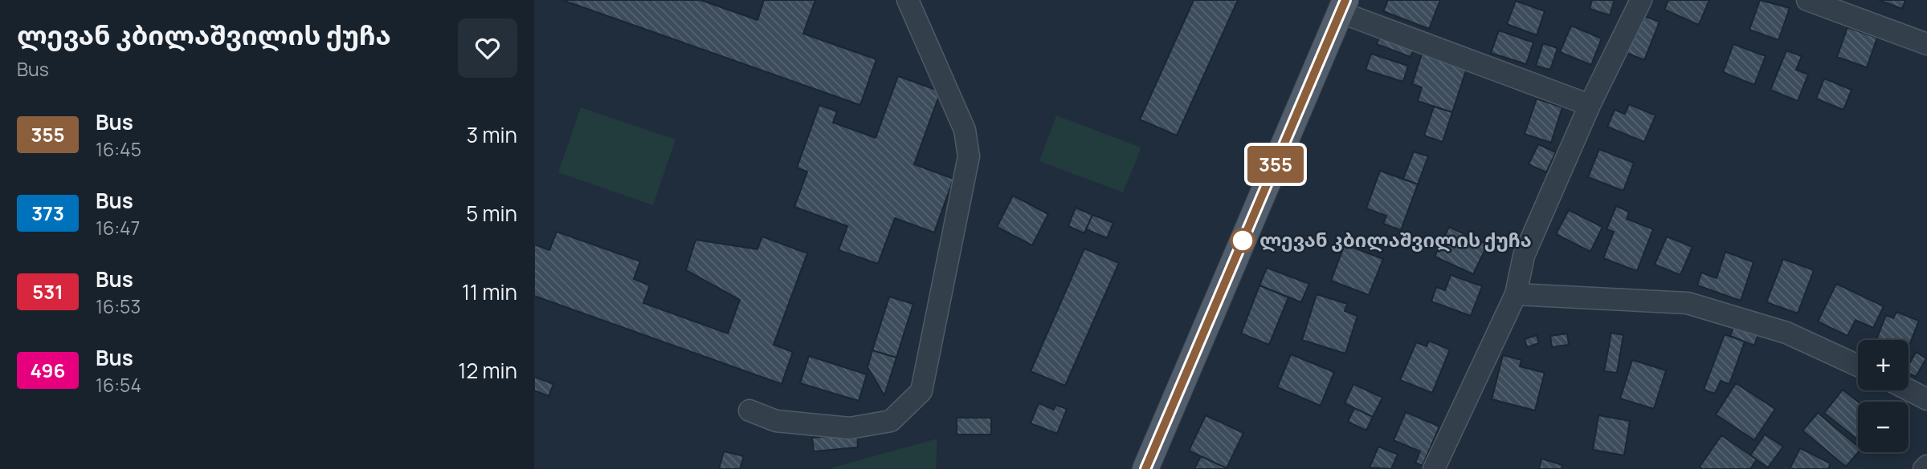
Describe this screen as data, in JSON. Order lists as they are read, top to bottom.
{
  "places": ["ლევან კბილაშვილის ქუჩა"],
  "lines": ["bus line 355"],
  "page": {
    "heading": ["ლევან კბილაშვილის ქუჩა", "Bus"],
    "on_map": "355",
    "list": [
      {
        "mark": "355",
        "name": "Bus",
        "note": "16:45",
        "value": "3 min"
      },
      {
        "mark": "373",
        "name": "Bus",
        "note": "16:47",
        "value": "5 min"
      },
      {
        "mark": "531",
        "name": "Bus",
        "note": "16:53",
        "value": "11 min"
      },
      {
        "mark": "496",
        "name": "Bus",
        "note": "16:54",
        "value": "12 min"
      }
    ],
    "map_buttons": ["+", "−"]
  }
}
